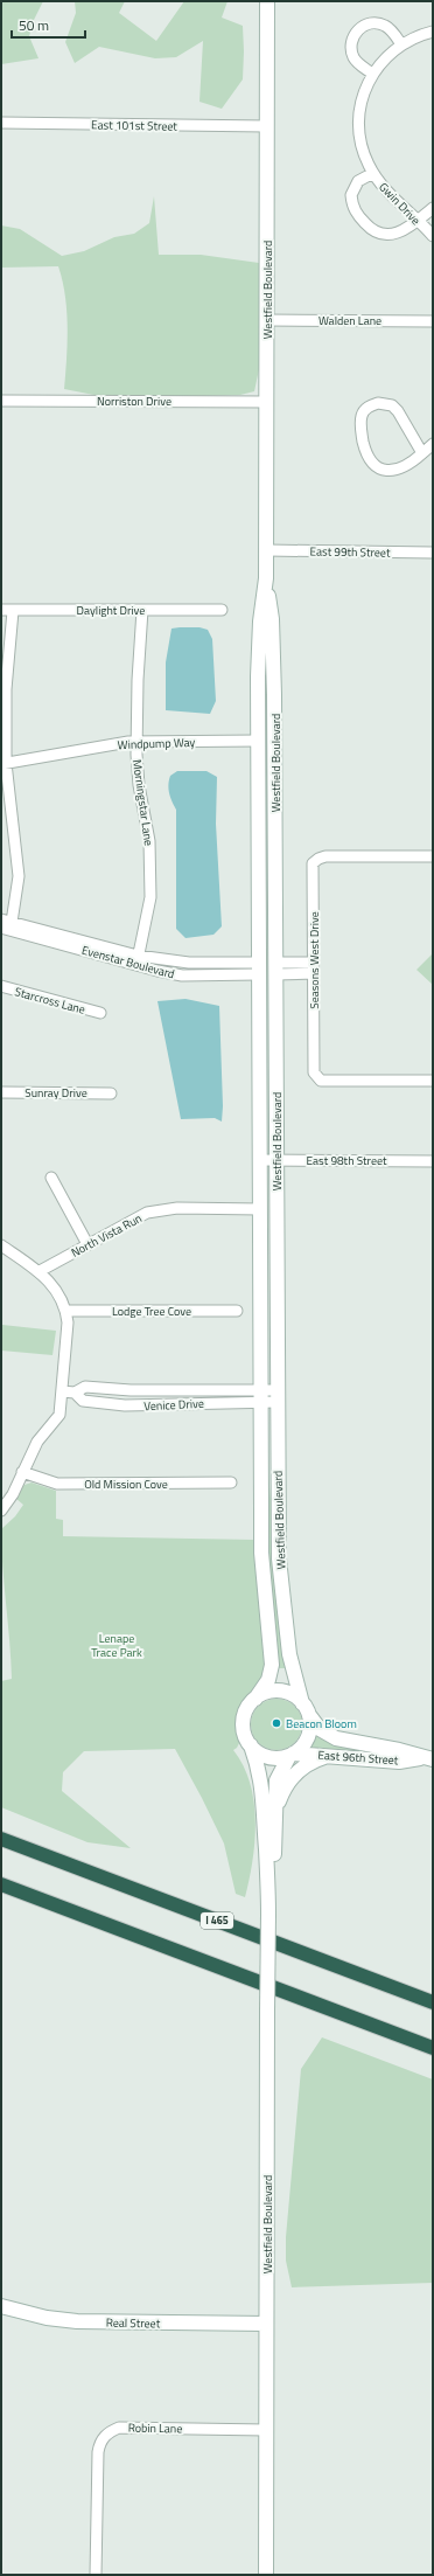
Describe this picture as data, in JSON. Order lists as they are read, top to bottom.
{
  "streets": {
    "highway": ["I 465"],
    "main road": ["Westfield Boulevard", "East 96th Street", "Real Street"],
    "street": [
      "East 101st Street",
      "Gwin Drive",
      "Walden Lane",
      "Norriston Drive",
      "East 99th Street",
      "Daylight Drive",
      "Windpump Way",
      "Morningstar Lane",
      "Seasons West Drive",
      "Evenstar Boulevard",
      "Starcross Lane",
      "Sunray Drive",
      "East 98th Street",
      "North Vista Run",
      "Lodge Tree Cove",
      "Venice Drive",
      "Old Mission Cove",
      "Robin Lane"
    ]
  },
  "crossings": [
    ["East 101st Street", "Westfield Boulevard"],
    ["Westfield Boulevard", "Walden Lane"],
    ["Westfield Boulevard", "Norriston Drive"],
    ["Westfield Boulevard", "East 99th Street"],
    ["Westfield Boulevard", "Windpump Way"],
    ["Westfield Boulevard", "Evenstar Boulevard"],
    ["Westfield Boulevard", "East 98th Street"],
    ["Westfield Boulevard", "North Vista Run"],
    ["Westfield Boulevard", "Venice Drive"],
    ["Westfield Boulevard", "East 96th Street"],
    ["Westfield Boulevard", "Real Street"],
    ["Westfield Boulevard", "Robin Lane"],
    ["Daylight Drive", "Morningstar Lane"],
    ["Windpump Way", "Morningstar Lane"],
    ["Morningstar Lane", "Evenstar Boulevard"]
  ],
  "parks": ["Lenape Trace Park"],
  "places": ["Beacon Bloom"],
  "scale_bar": "50 m"
}
